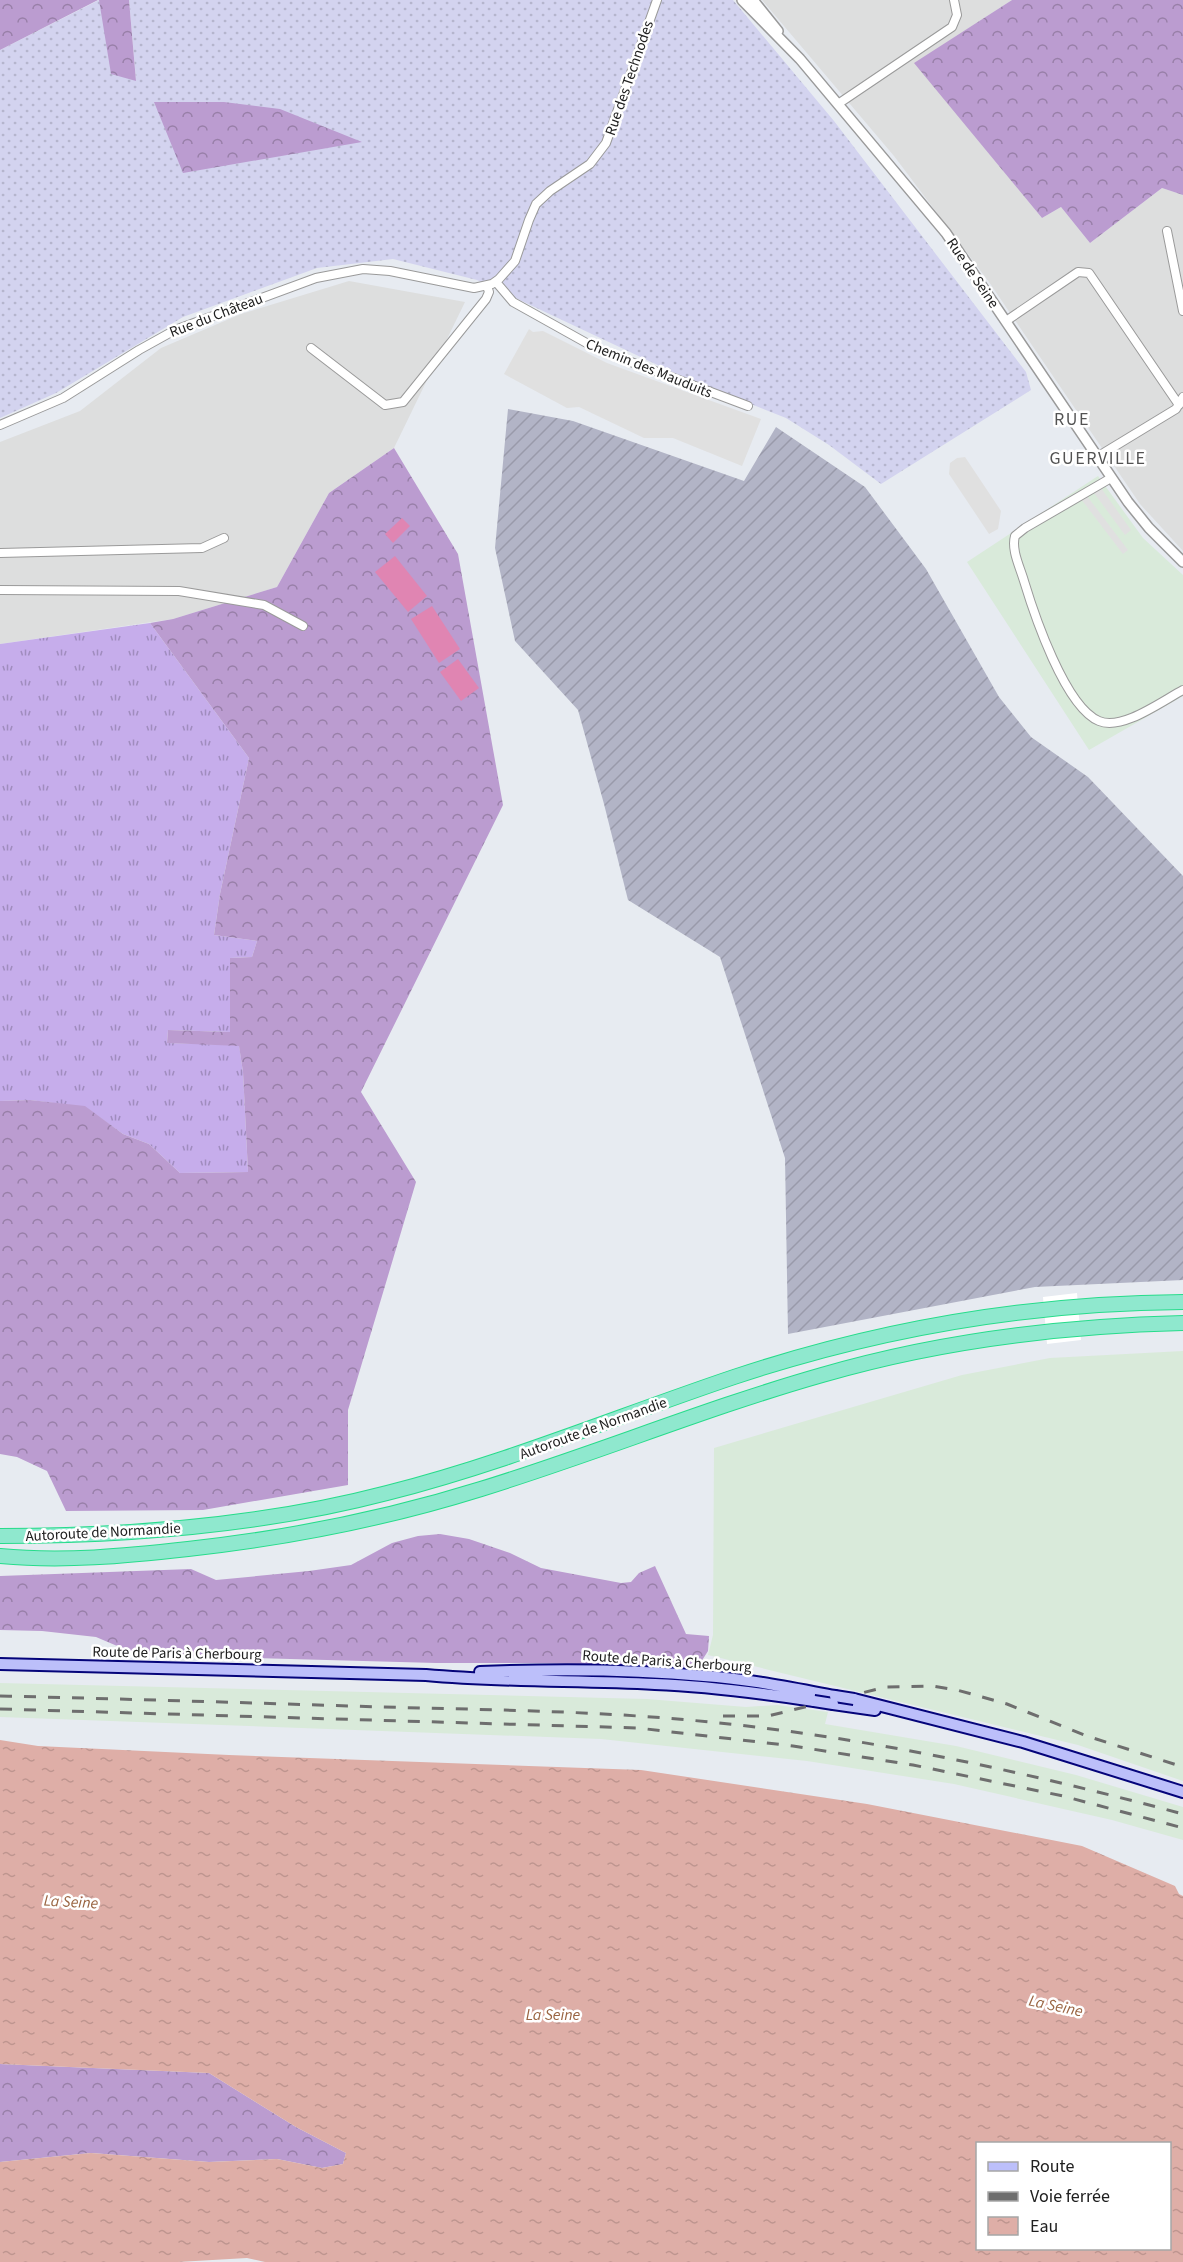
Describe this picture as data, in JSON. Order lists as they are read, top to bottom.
{
  "streets": {
    "highway": ["Autoroute de Normandie"],
    "main road": ["Route de Paris à Cherbourg"],
    "street": [
      "Rue des Technodes",
      "Rue de Seine",
      "Rue du Château",
      "Chemin des Mauduits"
    ]
  },
  "crossings": [
    ["Rue des Technodes", "Rue du Château"],
    ["Rue des Technodes", "Chemin des Mauduits"]
  ],
  "districts": ["RUE", "GUERVILLE"],
  "water": ["La Seine"],
  "legend": ["Route", "Voie ferrée", "Eau"]
}
